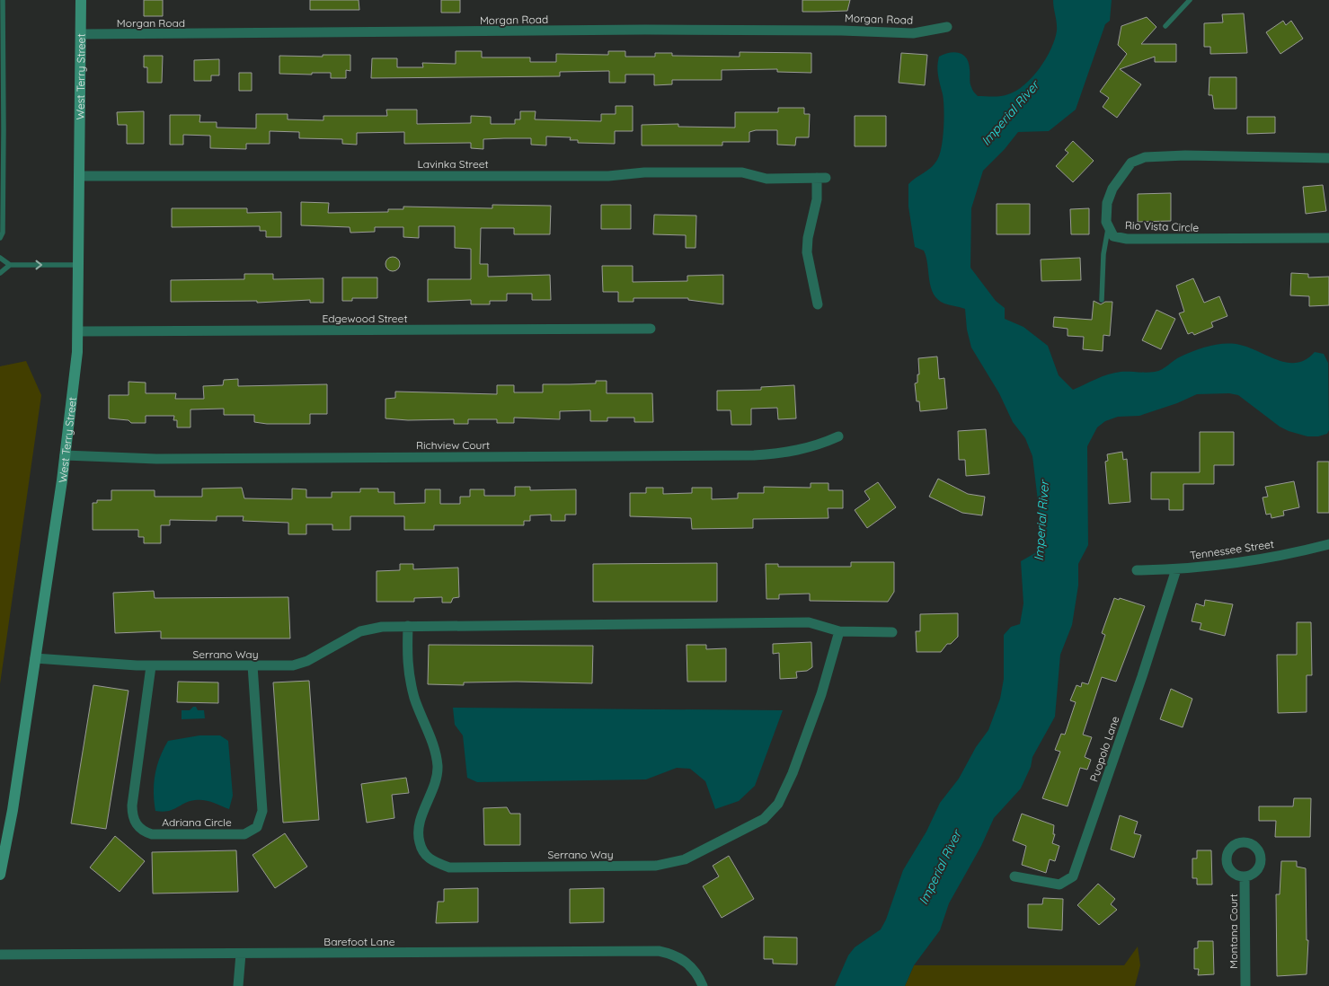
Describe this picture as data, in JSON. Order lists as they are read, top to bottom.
{
  "streets": {
    "street": [
      "Morgan Road",
      "West Terry Street",
      "Lavinka Street",
      "Rio Vista Circle",
      "Edgewood Street",
      "Richview Court",
      "Tennessee Street",
      "Serrano Way",
      "Puopolo Lane",
      "Adriana Circle",
      "Montana Court",
      "Barefoot Lane"
    ]
  },
  "crossings": [
    ["Morgan Road", "West Terry Street"],
    ["West Terry Street", "Lavinka Street"],
    ["West Terry Street", "Edgewood Street"],
    ["West Terry Street", "Richview Court"],
    ["West Terry Street", "Serrano Way"],
    ["Tennessee Street", "Puopolo Lane"],
    ["Serrano Way", "Adriana Circle"]
  ],
  "water": ["Imperial River"]
}
